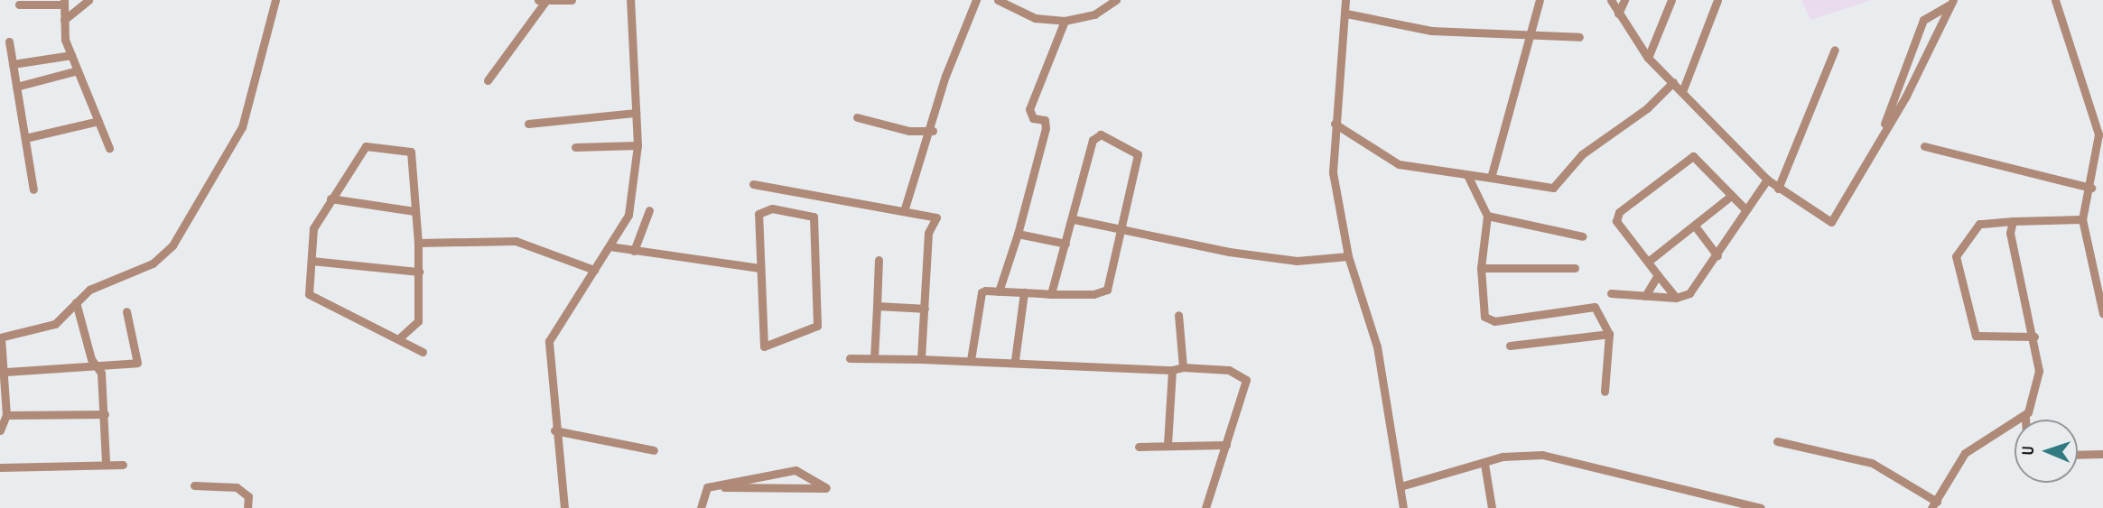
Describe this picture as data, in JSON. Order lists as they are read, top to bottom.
{
  "north": "left"
}
